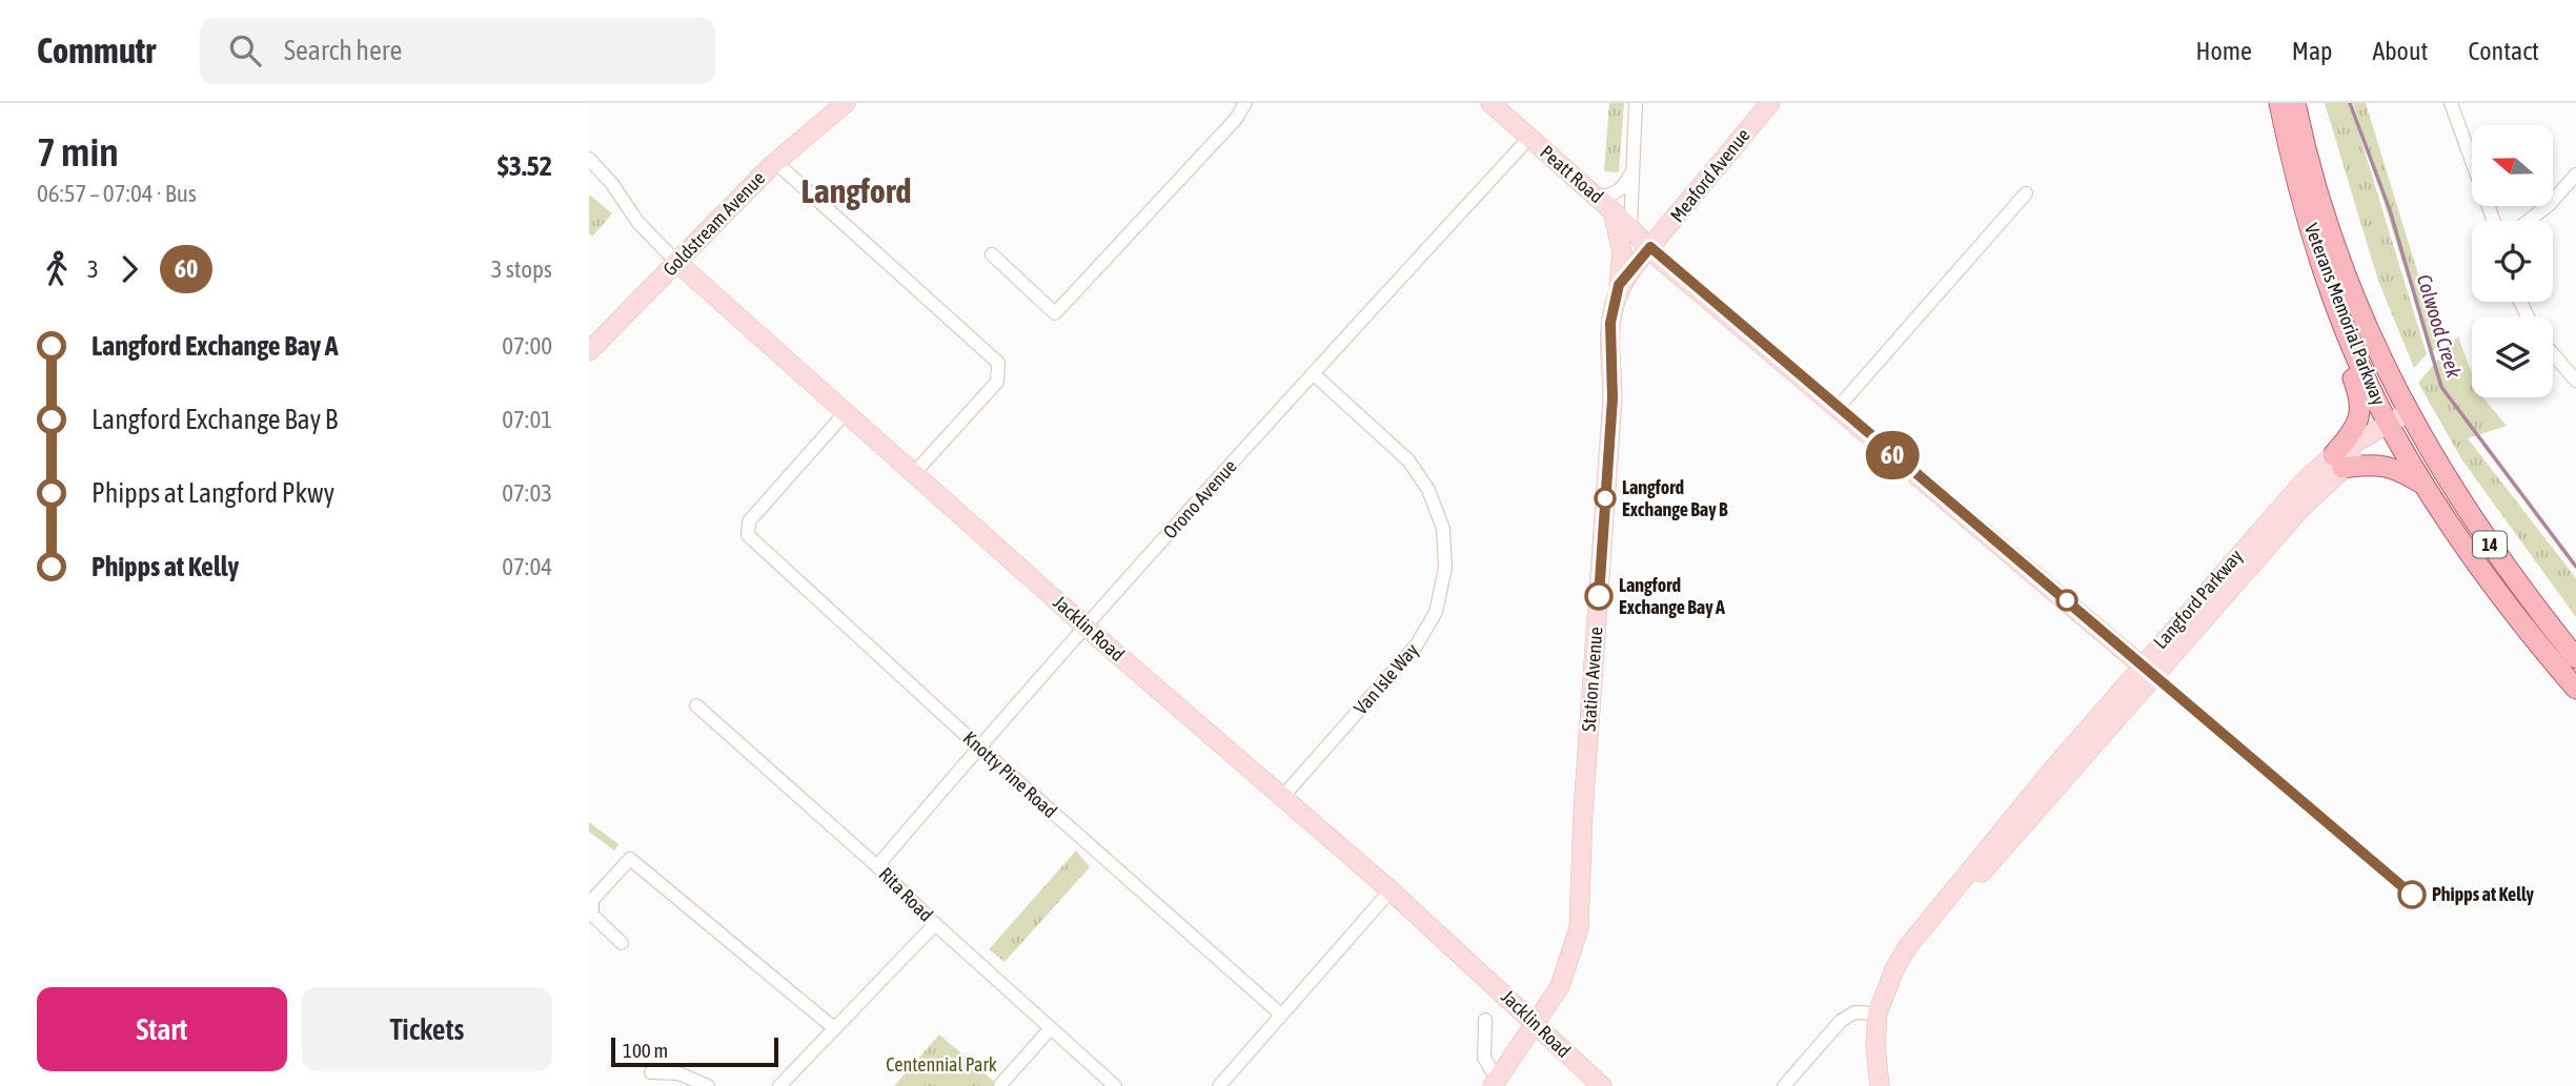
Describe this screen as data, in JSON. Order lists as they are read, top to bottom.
{
  "streets": {
    "main road": [
      "Peatt Road",
      "Meaford Avenue",
      "Goldstream Avenue",
      "Veterans Memorial Parkway",
      "14",
      "Langford Parkway",
      "Jacklin Road",
      "Station Avenue"
    ],
    "street": [
      "Orono Avenue",
      "Van Isle Way",
      "Knotty Pine Road",
      "Rita Road"
    ]
  },
  "crossings": [
    ["Peatt Road", "Meaford Avenue"],
    ["Peatt Road", "Orono Avenue"],
    ["Peatt Road", "Langford Parkway"],
    ["Peatt Road", "Station Avenue"],
    ["Meaford Avenue", "Station Avenue"],
    ["Goldstream Avenue", "Jacklin Road"],
    ["Veterans Memorial Parkway", "Langford Parkway"],
    ["Orono Avenue", "Jacklin Road"],
    ["Orono Avenue", "Van Isle Way"],
    ["Orono Avenue", "Knotty Pine Road"],
    ["Orono Avenue", "Rita Road"],
    ["Jacklin Road", "Van Isle Way"],
    ["Jacklin Road", "Station Avenue"],
    ["Jacklin Road", "Knotty Pine Road"]
  ],
  "districts": ["Langford"],
  "water": ["Colwood Creek"],
  "parks": ["Centennial Park"],
  "places": ["Langford Exchange Bay B", "Langford Exchange Bay A", "Phipps at Kelly"],
  "lines": ["bus line 60"],
  "scale_bar": "100 m",
  "north": "left",
  "page": {
    "header": "Commutr",
    "search": "Search here",
    "nav": [
      "Home",
      "Map",
      "About",
      "Contact"
    ],
    "heading": ["7 min", "06:57 – 07:04 · Bus", "$3.52"],
    "on_map": "60",
    "legs": ["3", "60", "3 stops"],
    "list": [
      {
        "name": "Langford Exchange Bay A",
        "value": "07:00"
      },
      {
        "name": "Langford Exchange Bay B",
        "value": "07:01"
      },
      {
        "name": "Phipps at Langford Pkwy",
        "value": "07:03"
      },
      {
        "name": "Phipps at Kelly",
        "value": "07:04"
      }
    ],
    "buttons": ["Start", "Tickets"],
    "scale": "100 m"
  }
}
